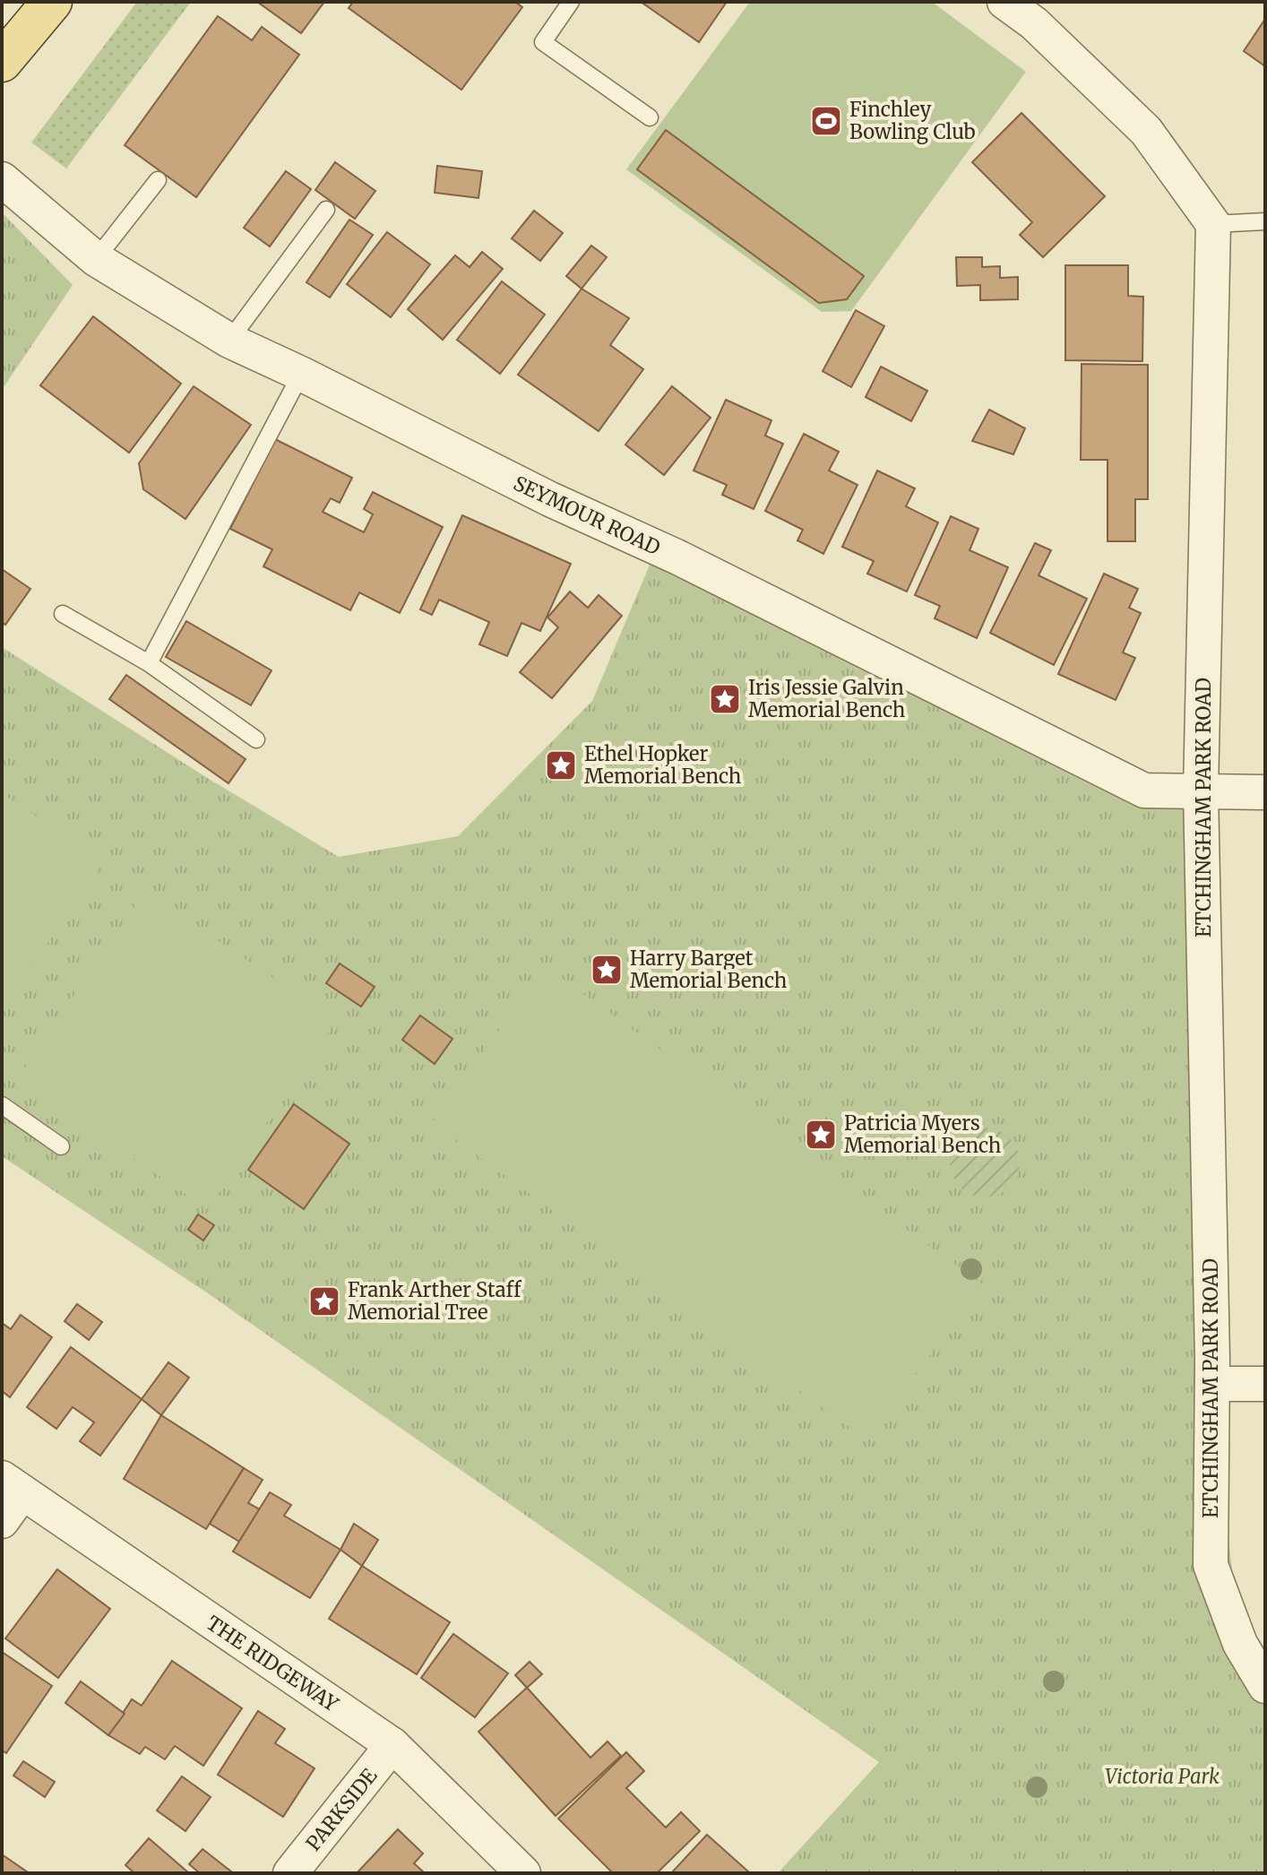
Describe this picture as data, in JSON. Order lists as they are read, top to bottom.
{
  "streets": {
    "street": [
      "SEYMOUR ROAD",
      "ETCHINGHAM PARK ROAD",
      "THE RIDGEWAY",
      "PARKSIDE"
    ]
  },
  "crossings": [
    ["SEYMOUR ROAD", "ETCHINGHAM PARK ROAD"],
    ["THE RIDGEWAY", "PARKSIDE"]
  ],
  "parks": ["Victoria Park"],
  "places": {
    "sports": ["Finchley Bowling Club"],
    "place": [
      "Iris Jessie Galvin Memorial Bench",
      "Ethel Hopker Memorial Bench",
      "Harry Barget Memorial Bench",
      "Patricia Myers Memorial Bench",
      "Frank Arther Staff Memorial Tree"
    ]
  }
}
